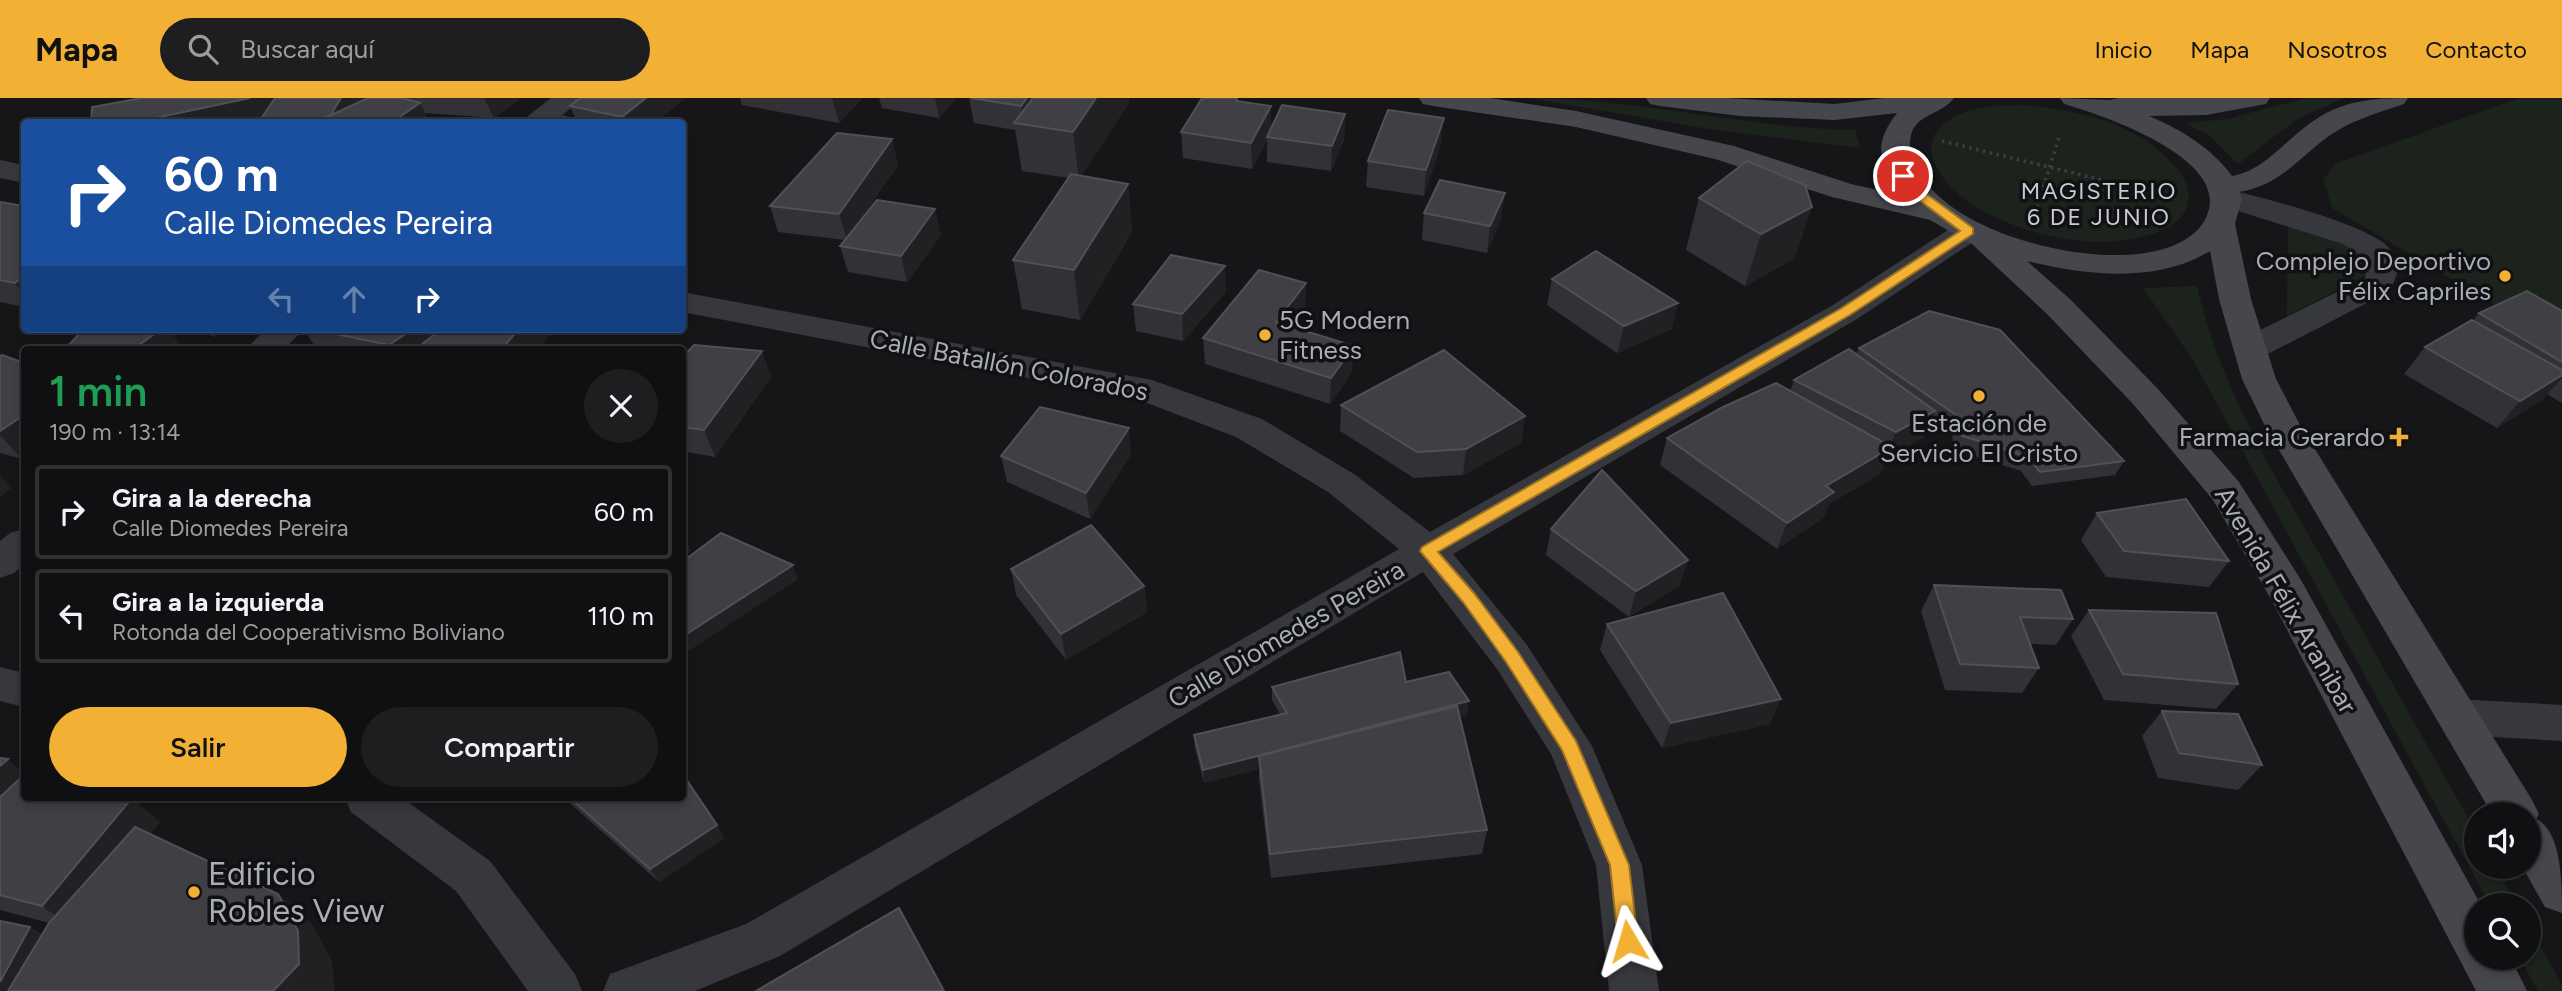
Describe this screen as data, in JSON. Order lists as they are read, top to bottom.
{
  "streets": {
    "main road": ["Avenida Félix Aranibar"],
    "street": ["Calle Batallón Colorados", "Calle Diomedes Pereira"]
  },
  "crossings": [
    ["Calle Batallón Colorados", "Calle Diomedes Pereira"],
    ["Avenida Félix Aranibar", "Calle Diomedes Pereira"]
  ],
  "districts": ["MAGISTERIO 6 DE JUNIO"],
  "places": {
    "other": [
      "Complejo Deportivo Félix Capriles",
      "5G Modern Fitness",
      "Estación de Servicio El Cristo",
      "Edificio Robles View"
    ],
    "health": ["Farmacia Gerardo"]
  },
  "page": {
    "header": "Mapa",
    "search": "Buscar aquí",
    "nav": [
      "Inicio",
      "Mapa",
      "Nosotros",
      "Contacto"
    ],
    "turn": ["60 m", "Calle Diomedes Pereira"],
    "heading": ["1 min", "190 m · 13:14"],
    "list": [
      {
        "name": "Gira a la derecha",
        "note": "Calle Diomedes Pereira",
        "value": "60 m"
      },
      {
        "name": "Gira a la izquierda",
        "note": "Rotonda del Cooperativismo Boliviano",
        "value": "110 m"
      }
    ],
    "buttons": ["Salir", "Compartir"]
  }
}
